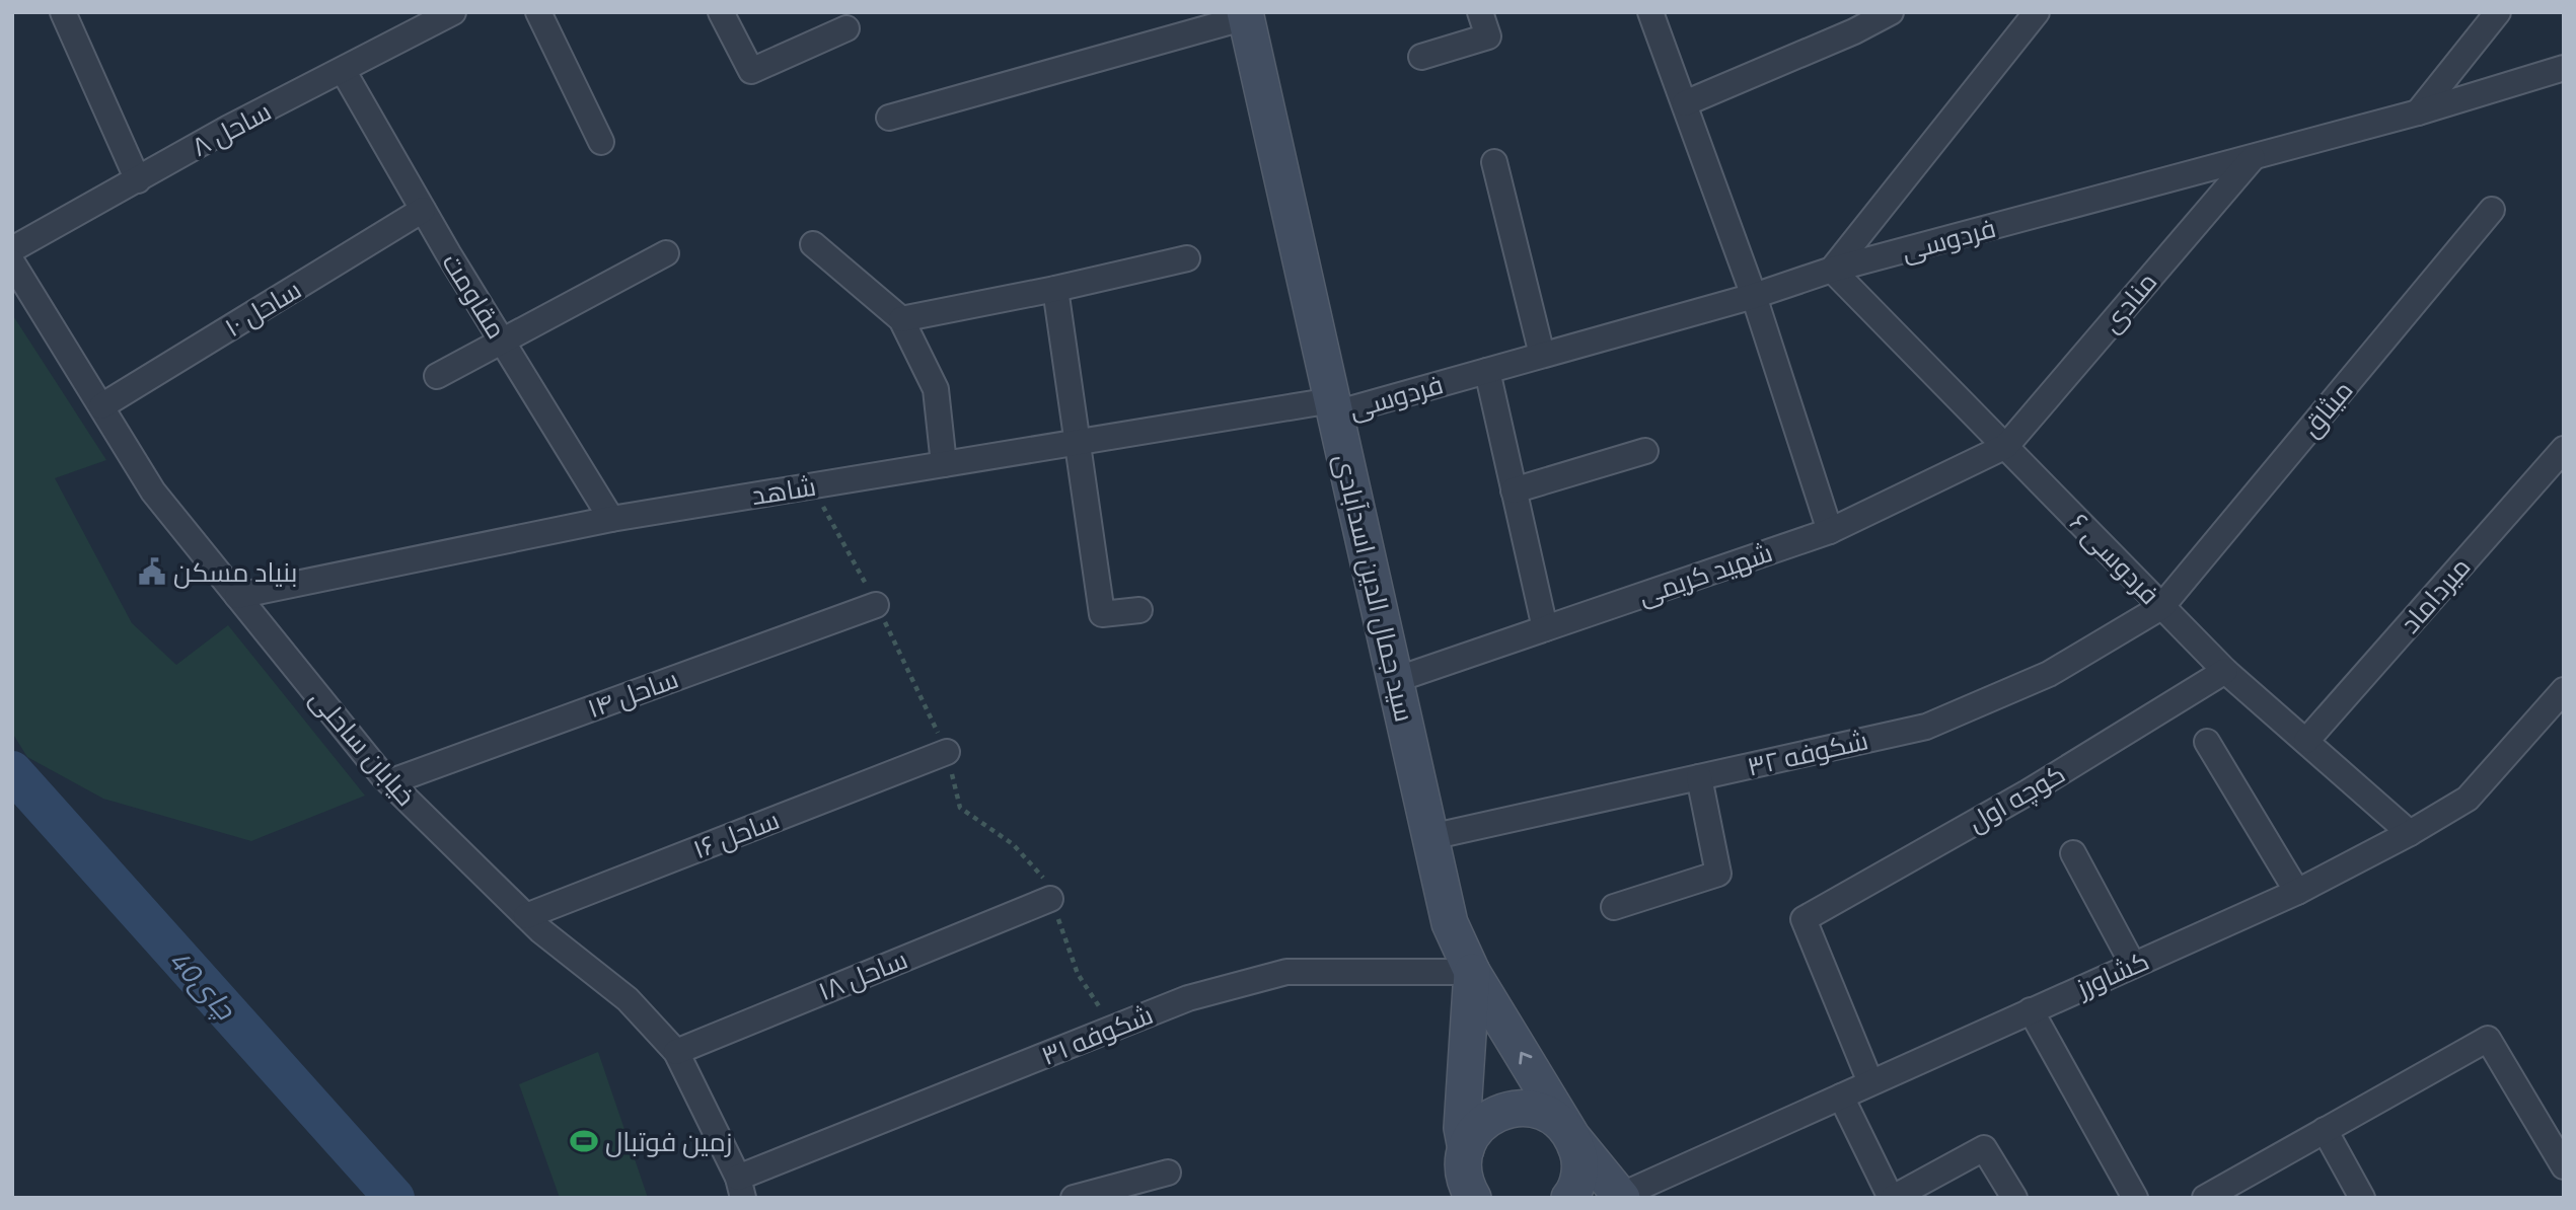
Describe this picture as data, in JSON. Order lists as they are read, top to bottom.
{
  "streets": {
    "main road": ["سید جمال الدین اسدآبادی"],
    "street": [
      "ساحل ۸",
      "فردوسی",
      "مقاومت",
      "منادی",
      "ساحل ۱۰",
      "میثاق",
      "شاهد",
      "فردوسی ۶",
      "شهید کریمی",
      "میرداماد",
      "ساحل ۱۴",
      "خیابان ساحلی",
      "شکوفه ۳۲",
      "کوچه اول",
      "ساحل ۱۶",
      "کشاورز",
      "ساحل ۱۸",
      "شکوفه ۳۱"
    ]
  },
  "crossings": [
    ["ساحل ۸", "مقاومت"],
    ["فردوسی", "منادی"],
    ["فردوسی", "شاهد"],
    ["فردوسی", "فردوسی ۶"],
    ["فردوسی", "سید جمال الدین اسدآبادی"],
    ["مقاومت", "ساحل ۱۰"],
    ["مقاومت", "شاهد"],
    ["منادی", "فردوسی ۶"],
    ["منادی", "شهید کریمی"],
    ["ساحل ۱۰", "خیابان ساحلی"],
    ["میثاق", "فردوسی ۶"],
    ["میثاق", "شکوفه ۳۲"],
    ["شاهد", "سید جمال الدین اسدآبادی"],
    ["شاهد", "خیابان ساحلی"],
    ["فردوسی ۶", "شهید کریمی"],
    ["فردوسی ۶", "میرداماد"],
    ["فردوسی ۶", "شکوفه ۳۲"],
    ["فردوسی ۶", "کوچه اول"],
    ["فردوسی ۶", "کشاورز"],
    ["شهید کریمی", "سید جمال الدین اسدآبادی"],
    ["سید جمال الدین اسدآبادی", "شکوفه ۳۲"],
    ["سید جمال الدین اسدآبادی", "شکوفه ۳۱"],
    ["ساحل ۱۴", "خیابان ساحلی"],
    ["خیابان ساحلی", "ساحل ۱۶"],
    ["خیابان ساحلی", "ساحل ۱۸"],
    ["خیابان ساحلی", "شکوفه ۳۱"],
    ["کوچه اول", "کشاورز"]
  ],
  "water": ["40چای"],
  "places": {
    "public building": ["بنیاد مسکن"],
    "sports": ["زمین فوتبال"]
  }
}
